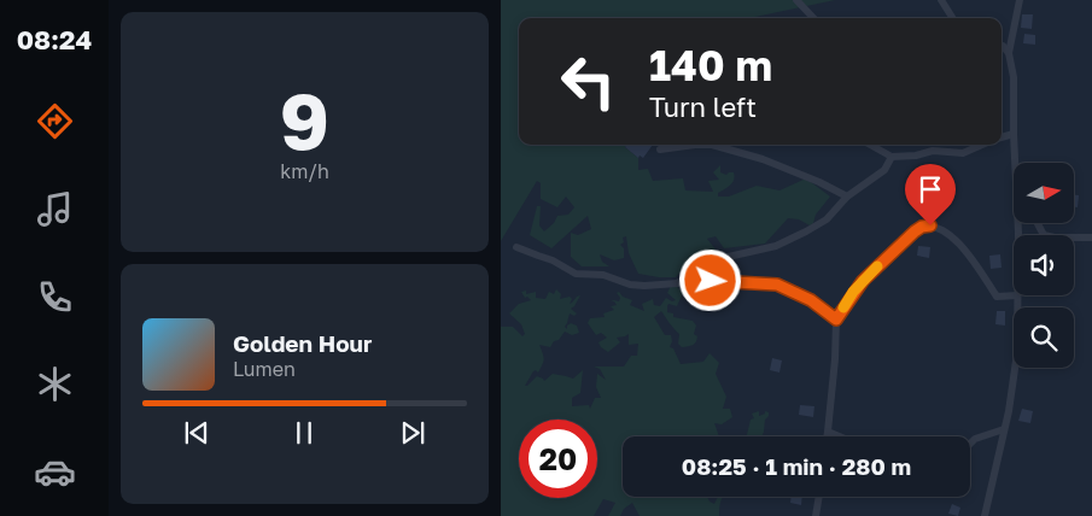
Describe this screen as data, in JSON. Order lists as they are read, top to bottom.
{
  "north": "right",
  "page": {
    "tabs": "08:24",
    "tile": ["9", "km/h"],
    "turn": ["140 m", "Turn left"],
    "song": ["Golden Hour", "Lumen"],
    "limit": "20",
    "trip": "08:25 · 1 min · 280 m"
  }
}
